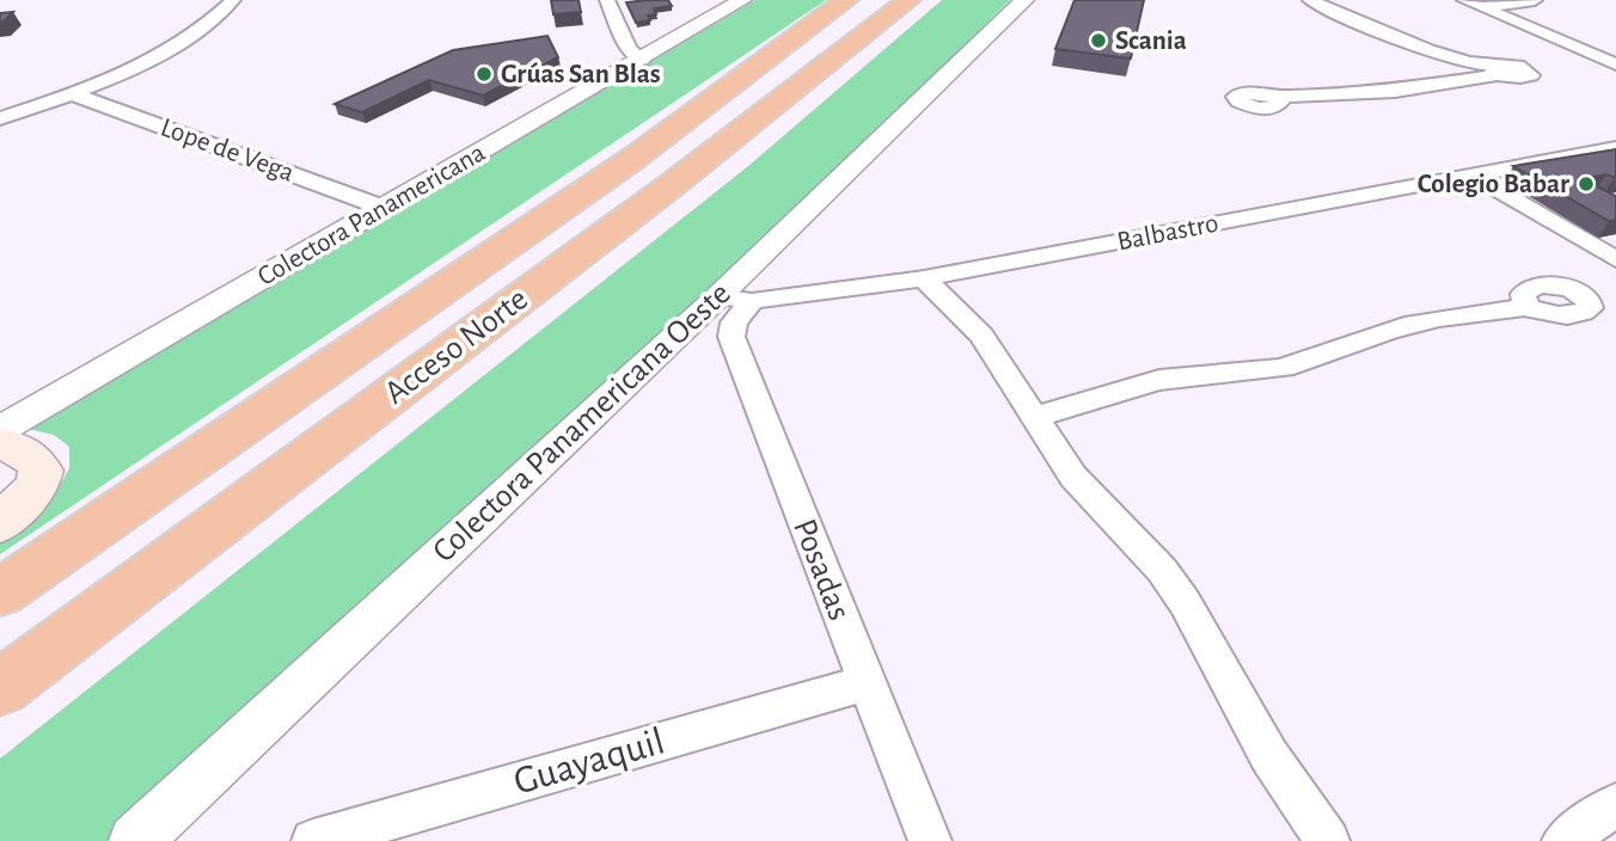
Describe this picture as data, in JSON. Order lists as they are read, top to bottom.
{
  "streets": {
    "highway": ["Acceso Norte"],
    "street": [
      "Lope de Vega",
      "Colectora Panamericana",
      "Balbastro",
      "Colectora Panamericana Oeste",
      "Posadas",
      "Guayaquil"
    ]
  },
  "crossings": [
    ["Lope de Vega", "Colectora Panamericana"],
    ["Balbastro", "Colectora Panamericana Oeste"],
    ["Balbastro", "Posadas"],
    ["Posadas", "Guayaquil"]
  ],
  "places": ["Scania", "Grúas San Blas", "Colegio Babar"]
}
